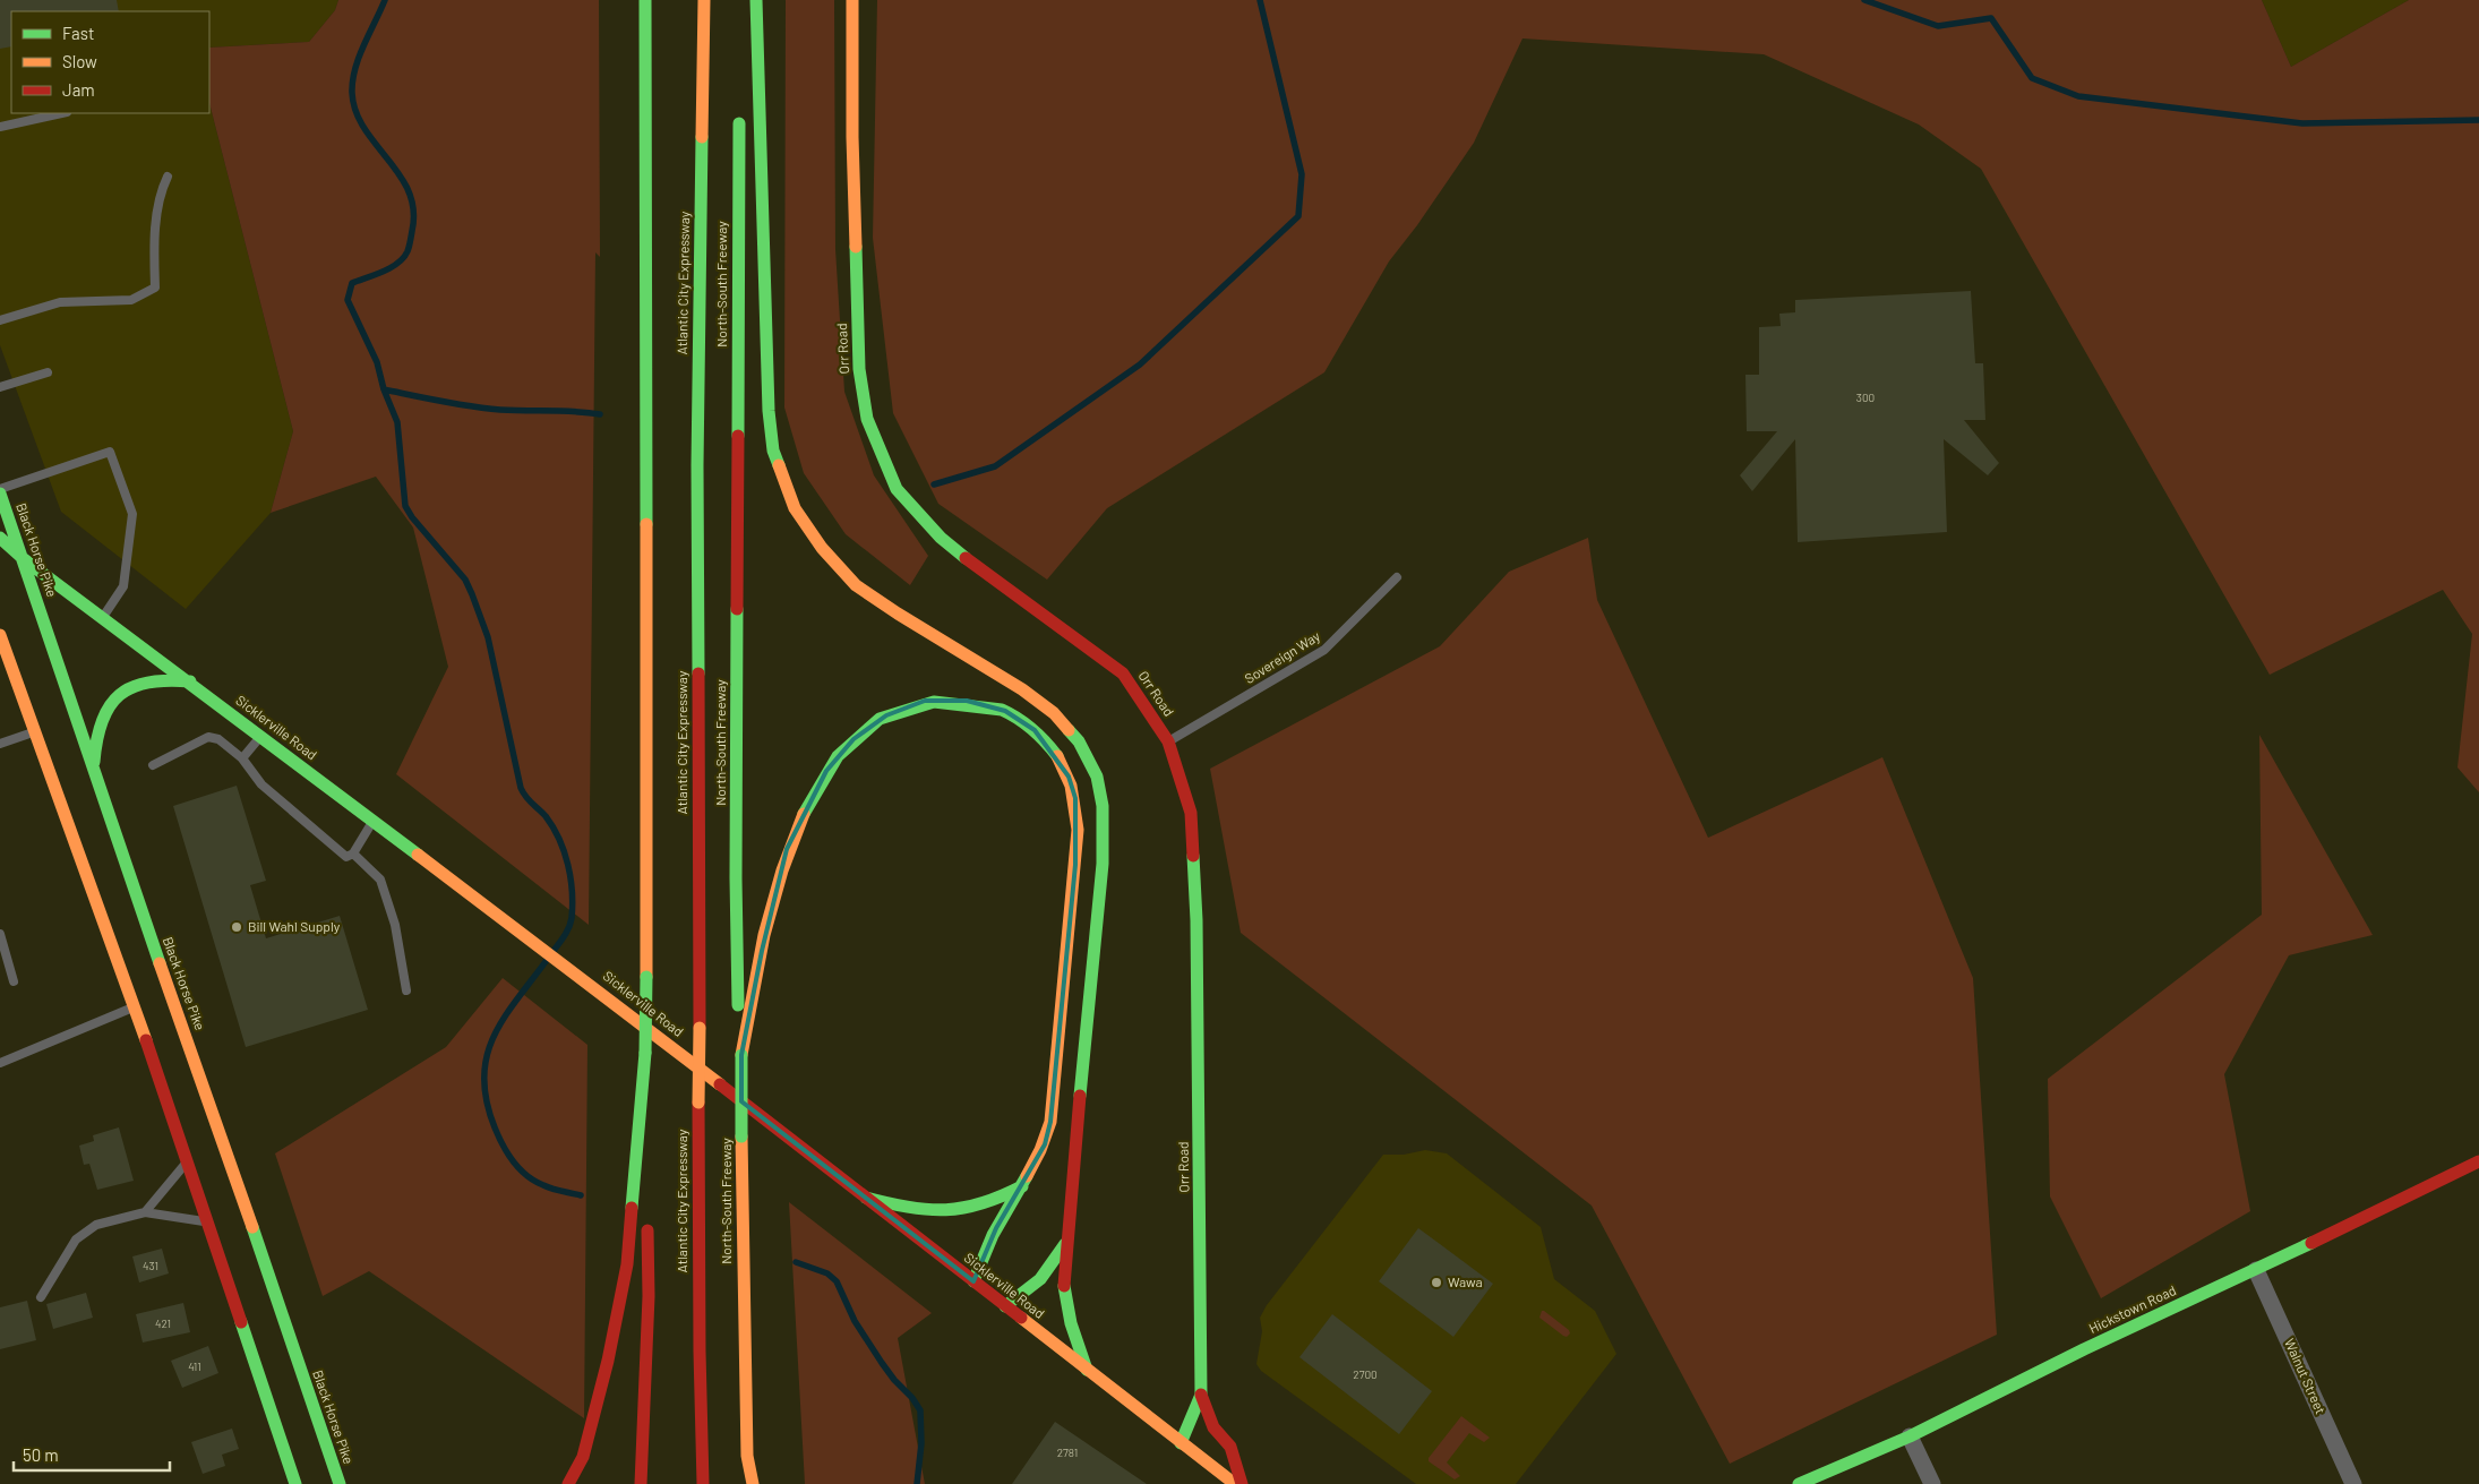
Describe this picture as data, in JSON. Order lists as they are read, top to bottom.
{
  "streets": {
    "main road": [
      "Atlantic City Expressway",
      "North-South Freeway",
      "Orr Road",
      "Black Horse Pike",
      "Sicklerville Road",
      "Hickstown Road"
    ],
    "street": ["Walnut Street"],
    "lane": ["Sovereign Way"]
  },
  "crossings": [
    ["Orr Road", "Sovereign Way"],
    ["Orr Road", "Sicklerville Road"],
    ["Black Horse Pike", "Sicklerville Road"],
    ["Hickstown Road", "Walnut Street"]
  ],
  "places": ["Bill Wahl Supply", "Wawa"],
  "house_numbers": [
    "300",
    "431",
    "421",
    "411",
    "2700",
    "2781"
  ],
  "legend": ["Fast", "Slow", "Jam"],
  "scale_bar": "50 m"
}
